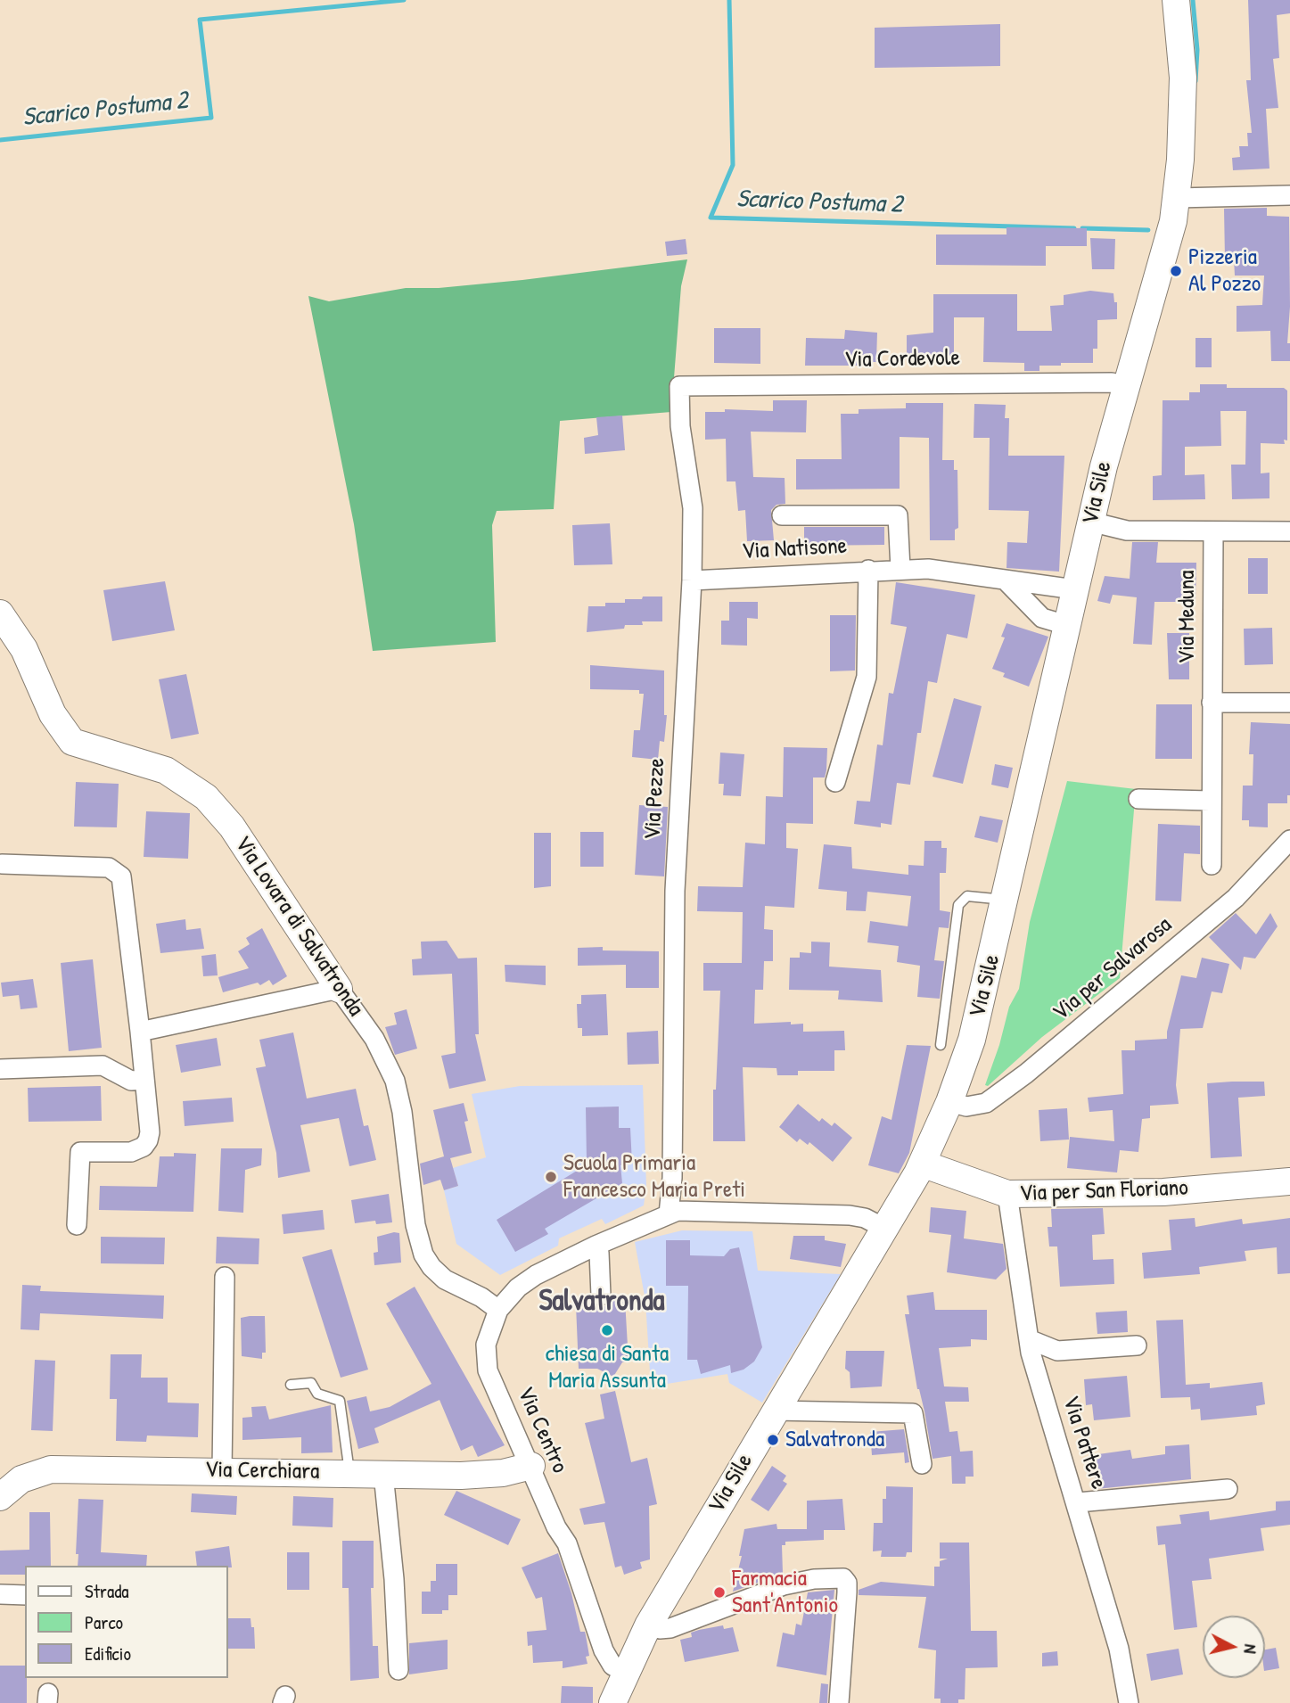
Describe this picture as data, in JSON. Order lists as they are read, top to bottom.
{
  "streets": {
    "street": [
      "Via Cordevole",
      "Via Sile",
      "Via Natisone",
      "Via Meduna",
      "Via Pezze",
      "Via Lovara di Salvatronda",
      "Via per Salvarosa",
      "Via per San Floriano",
      "Via Centro",
      "Via Pattere",
      "Via Cerchiara"
    ]
  },
  "crossings": [
    ["Via Cordevole", "Via Sile"],
    ["Via Cordevole", "Via Pezze"],
    ["Via Sile", "Via Natisone"],
    ["Via Sile", "Via per Salvarosa"],
    ["Via Sile", "Via per San Floriano"],
    ["Via Sile", "Via Centro"],
    ["Via Natisone", "Via Pezze"],
    ["Via Pezze", "Via Centro"],
    ["Via Lovara di Salvatronda", "Via Centro"],
    ["Via per San Floriano", "Via Pattere"],
    ["Via Centro", "Via Cerchiara"]
  ],
  "districts": ["Salvatronda"],
  "water": ["Scarico Postuma 2"],
  "places": [
    "Pizzeria Al Pozzo",
    "Scuola Primaria Francesco Maria Preti",
    "chiesa di Santa Maria Assunta",
    "Salvatronda",
    "Farmacia Sant'Antonio"
  ],
  "legend": ["Strada", "Parco", "Edificio"],
  "north": "right"
}
